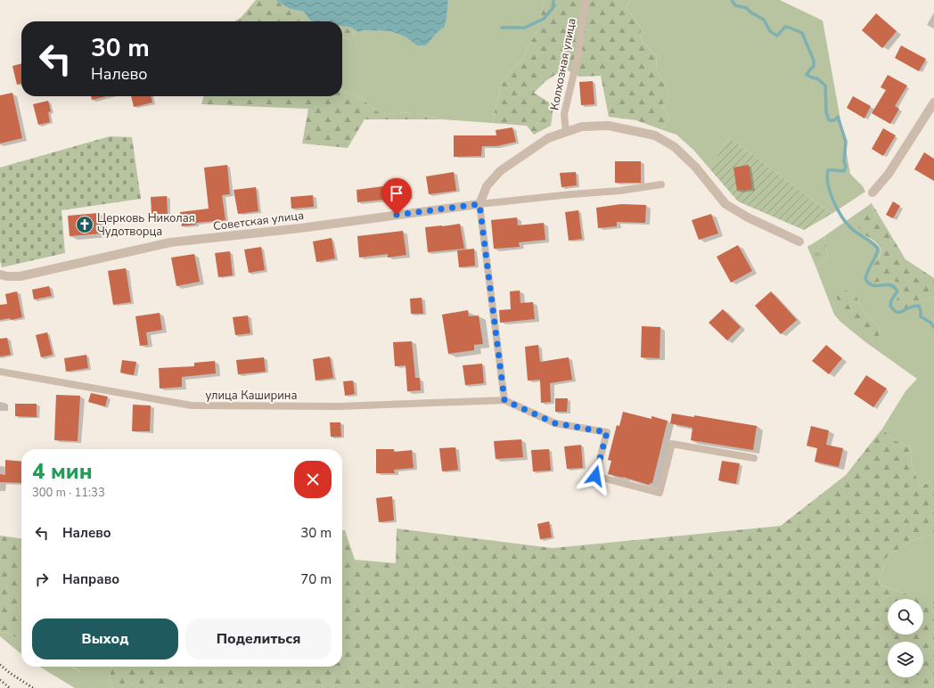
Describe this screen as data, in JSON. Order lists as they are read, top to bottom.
{
  "streets": {
    "street": ["Колхозная улица", "Советская улица", "улица Каширина"]
  },
  "places": {
    "church": ["Церковь Николая Чудотворца"]
  },
  "page": {
    "turn": ["30 m", "Налево"],
    "heading": ["4 мин", "300 m · 11:33"],
    "list": [
      {
        "name": "Налево",
        "value": "30 m"
      },
      {
        "name": "Направо",
        "value": "70 m"
      }
    ],
    "buttons": ["Выход", "Поделиться"]
  }
}
